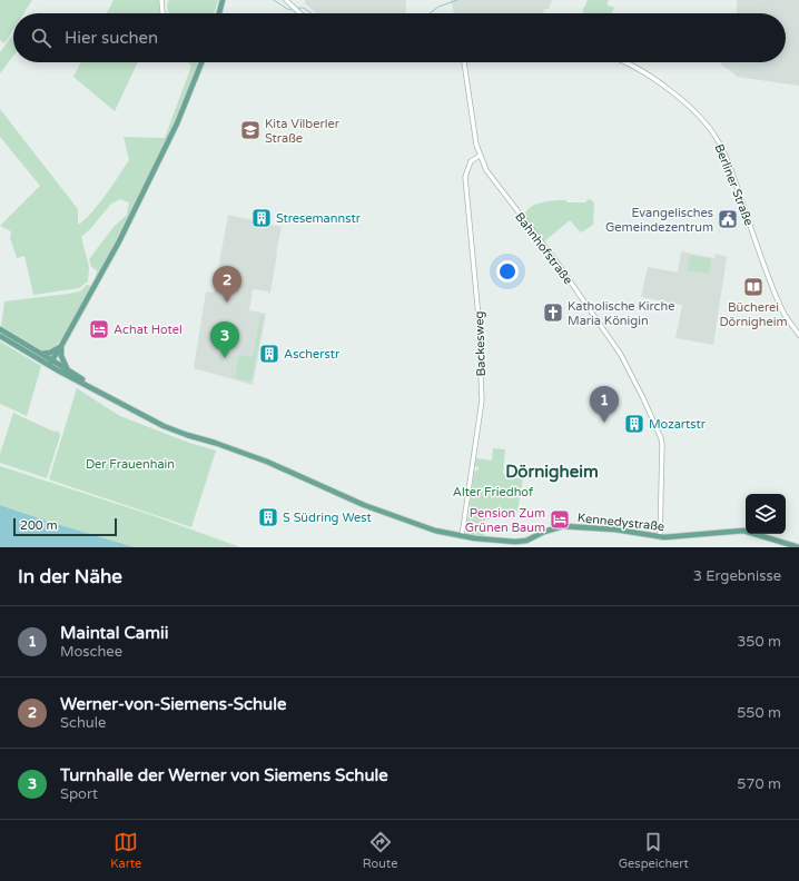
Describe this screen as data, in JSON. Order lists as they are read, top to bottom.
{
  "streets": {
    "main road": ["Kennedystraße"],
    "street": ["Berliner Straße", "Bahnhofstraße", "Backesweg"]
  },
  "crossings": [
    ["Bahnhofstraße", "Backesweg"],
    ["Bahnhofstraße", "Kennedystraße"],
    ["Backesweg", "Kennedystraße"]
  ],
  "districts": ["Dörnigheim"],
  "parks": ["Der Frauenhain", "Alter Friedhof"],
  "places": {
    "school or university": ["Kita Vilberler Straße"],
    "building": [
      "Stresemannstr",
      "Ascherstr",
      "Mozartstr",
      "S Südring West"
    ],
    "public building": ["Evangelisches Gemeindezentrum"],
    "library": ["Bücherei Dörnigheim"],
    "church": ["Katholische Kirche Maria Königin"],
    "hotel": ["Achat Hotel", "Pension Zum Grünen Baum"]
  },
  "scale_bar": "200 m",
  "page": {
    "search": "Hier suchen",
    "pins": ["2", "3", "1"],
    "scale": "200 m",
    "heading": ["In der Nähe", "3 Ergebnisse"],
    "list": [
      {
        "mark": "1",
        "name": "Maintal Camii",
        "note": "Moschee",
        "value": "350 m"
      },
      {
        "mark": "2",
        "name": "Werner-von-Siemens-Schule",
        "note": "Schule",
        "value": "550 m"
      },
      {
        "mark": "3",
        "name": "Turnhalle der Werner von Siemens Schule",
        "note": "Sport",
        "value": "570 m"
      }
    ],
    "nav": ["Karte", "Route", "Gespeichert"]
  }
}
